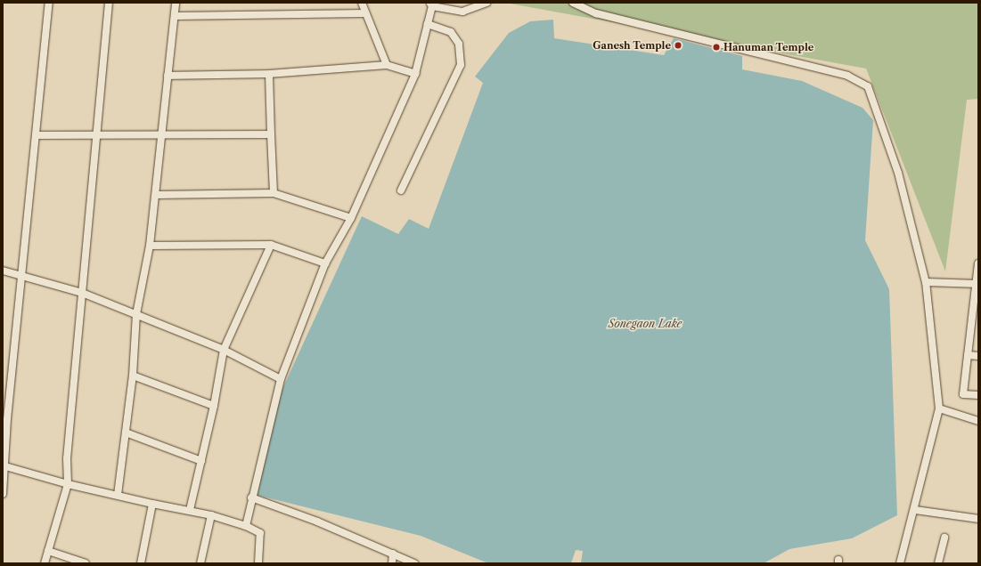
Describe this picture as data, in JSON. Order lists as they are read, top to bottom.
{
  "water": ["Sonegaon Lake"],
  "places": ["Ganesh Temple", "Hanuman Temple"]
}
